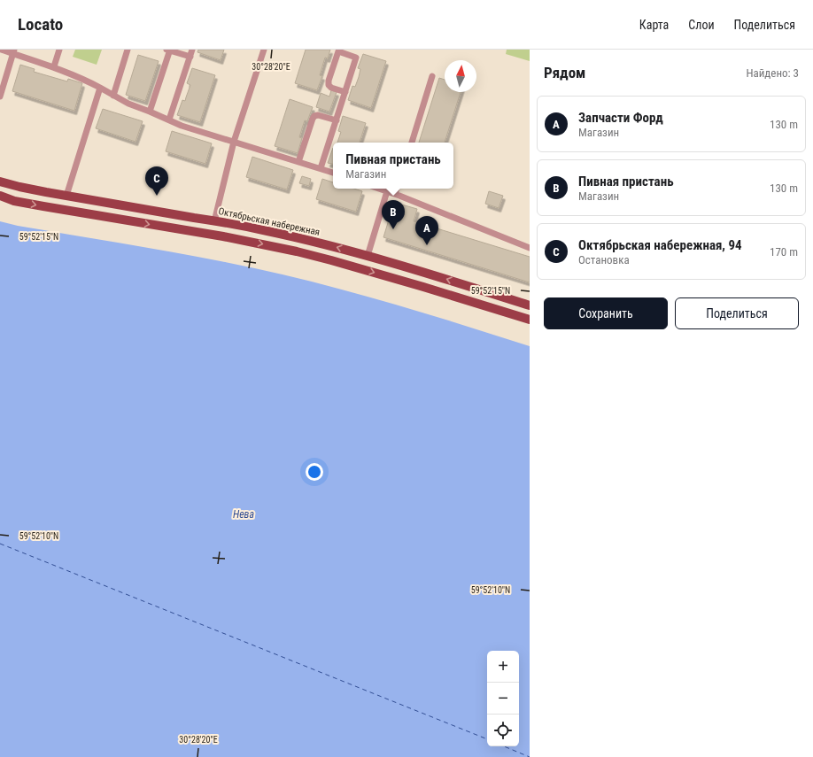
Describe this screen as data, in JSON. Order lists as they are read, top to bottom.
{
  "streets": {
    "main road": ["Октябрьская набережная"]
  },
  "water": ["Нева"],
  "north": "top",
  "page": {
    "header": "Locato",
    "nav": ["Карта", "Слои", "Поделиться"],
    "heading": ["Рядом", "Найдено: 3"],
    "list": [
      {
        "mark": "A",
        "name": "Запчасти Форд",
        "note": "Магазин",
        "value": "130 m"
      },
      {
        "mark": "B",
        "name": "Пивная пристань",
        "note": "Магазин",
        "value": "130 m"
      },
      {
        "mark": "C",
        "name": "Октябрьская набережная, 94",
        "note": "Остановка",
        "value": "170 m"
      }
    ],
    "popup": ["Пивная пристань", "Магазин"],
    "pins": ["C", "B", "A"],
    "buttons": ["Сохранить", "Поделиться"],
    "map_buttons": ["+", "−"]
  },
  "coordinates": ["30°28'20\"E", "59°52'15\"N", "59°52'10\"N"]
}
